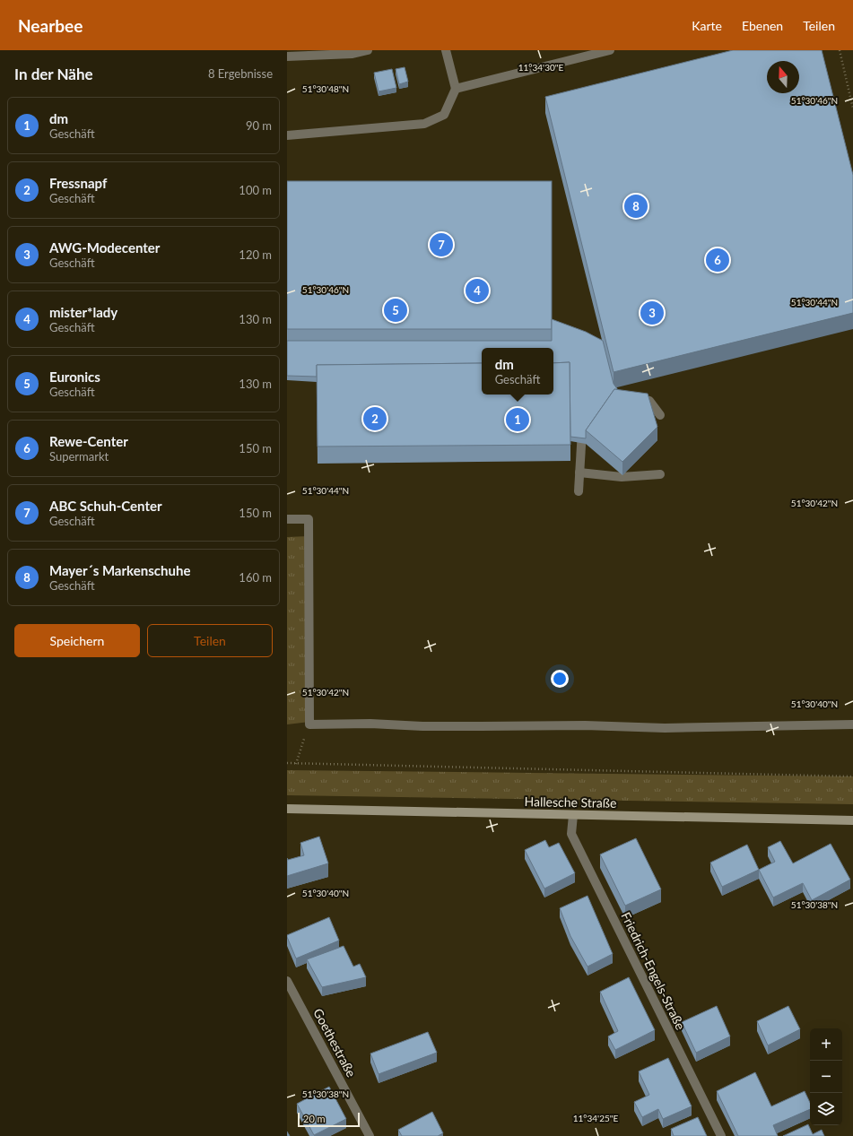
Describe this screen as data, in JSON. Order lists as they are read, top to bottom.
{
  "streets": {
    "main road": ["Hallesche Straße"],
    "street": ["Friedrich-Engels-Straße", "Goethestraße"]
  },
  "crossings": [
    ["Hallesche Straße", "Friedrich-Engels-Straße"]
  ],
  "scale_bar": "20 m",
  "north": "top",
  "page": {
    "header": "Nearbee",
    "nav": ["Karte", "Ebenen", "Teilen"],
    "heading": ["In der Nähe", "8 Ergebnisse"],
    "list": [
      {
        "mark": "1",
        "name": "dm",
        "note": "Geschäft",
        "value": "90 m"
      },
      {
        "mark": "2",
        "name": "Fressnapf",
        "note": "Geschäft",
        "value": "100 m"
      },
      {
        "mark": "3",
        "name": "AWG-Modecenter",
        "note": "Geschäft",
        "value": "120 m"
      },
      {
        "mark": "4",
        "name": "mister*lady",
        "note": "Geschäft",
        "value": "130 m"
      },
      {
        "mark": "5",
        "name": "Euronics",
        "note": "Geschäft",
        "value": "130 m"
      },
      {
        "mark": "6",
        "name": "Rewe-Center",
        "note": "Supermarkt",
        "value": "150 m"
      },
      {
        "mark": "7",
        "name": "ABC Schuh-Center",
        "note": "Geschäft",
        "value": "150 m"
      },
      {
        "mark": "8",
        "name": "Mayer´s Markenschuhe",
        "note": "Geschäft",
        "value": "160 m"
      }
    ],
    "pins": [
      "8",
      "7",
      "6",
      "4",
      "5",
      "3",
      "2",
      "1"
    ],
    "popup": ["dm", "Geschäft"],
    "buttons": ["Speichern", "Teilen"],
    "map_buttons": ["+", "−"],
    "scale": "20 m"
  },
  "coordinates": [
    "11°34'30\"E",
    "51°30'48\"N",
    "51°30'46\"N",
    "51°30'44\"N",
    "51°30'42\"N",
    "51°30'40\"N",
    "51°30'38\"N",
    "11°34'25\"E"
  ]
}
